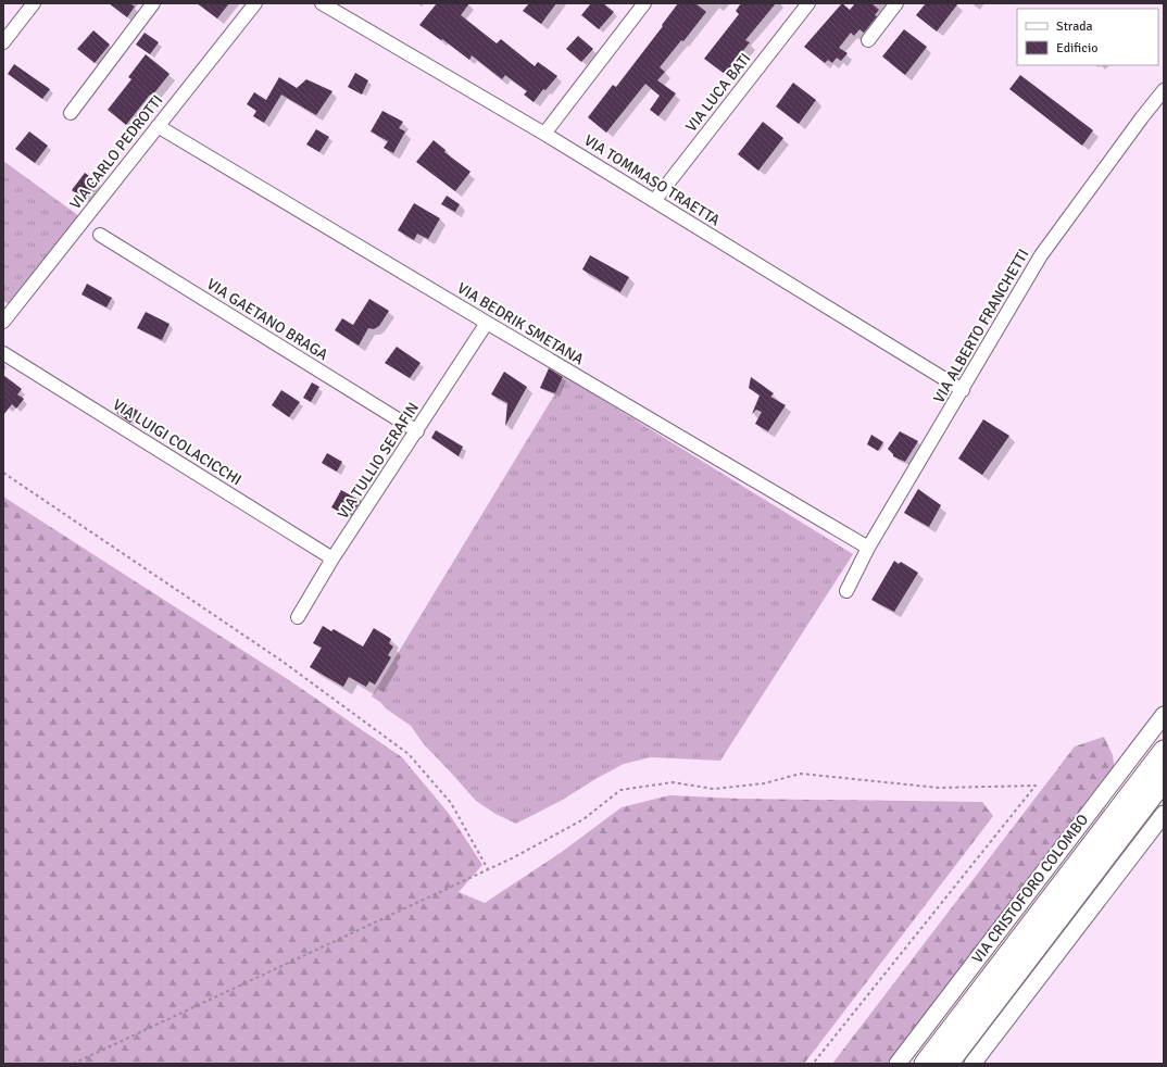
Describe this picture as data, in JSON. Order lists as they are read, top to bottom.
{
  "streets": {
    "main road": ["VIA CRISTOFORO COLOMBO"],
    "street": [
      "VIA LUCA BATI",
      "VIA CARLO PEDROTTI",
      "VIA TOMMASO TRAETTA",
      "VIA GAETANO BRAGA",
      "VIA BEDRIK SMETANA",
      "VIA ALBERTO FRANCHETTI",
      "VIA LUIGI COLACICCHI",
      "VIA TULLIO SERAFIN"
    ]
  },
  "crossings": [
    ["VIA LUCA BATI", "VIA TOMMASO TRAETTA"],
    ["VIA CARLO PEDROTTI", "VIA BEDRIK SMETANA"],
    ["VIA TOMMASO TRAETTA", "VIA ALBERTO FRANCHETTI"],
    ["VIA GAETANO BRAGA", "VIA TULLIO SERAFIN"],
    ["VIA BEDRIK SMETANA", "VIA ALBERTO FRANCHETTI"],
    ["VIA BEDRIK SMETANA", "VIA TULLIO SERAFIN"],
    ["VIA LUIGI COLACICCHI", "VIA TULLIO SERAFIN"]
  ],
  "legend": ["Strada", "Edificio"]
}
